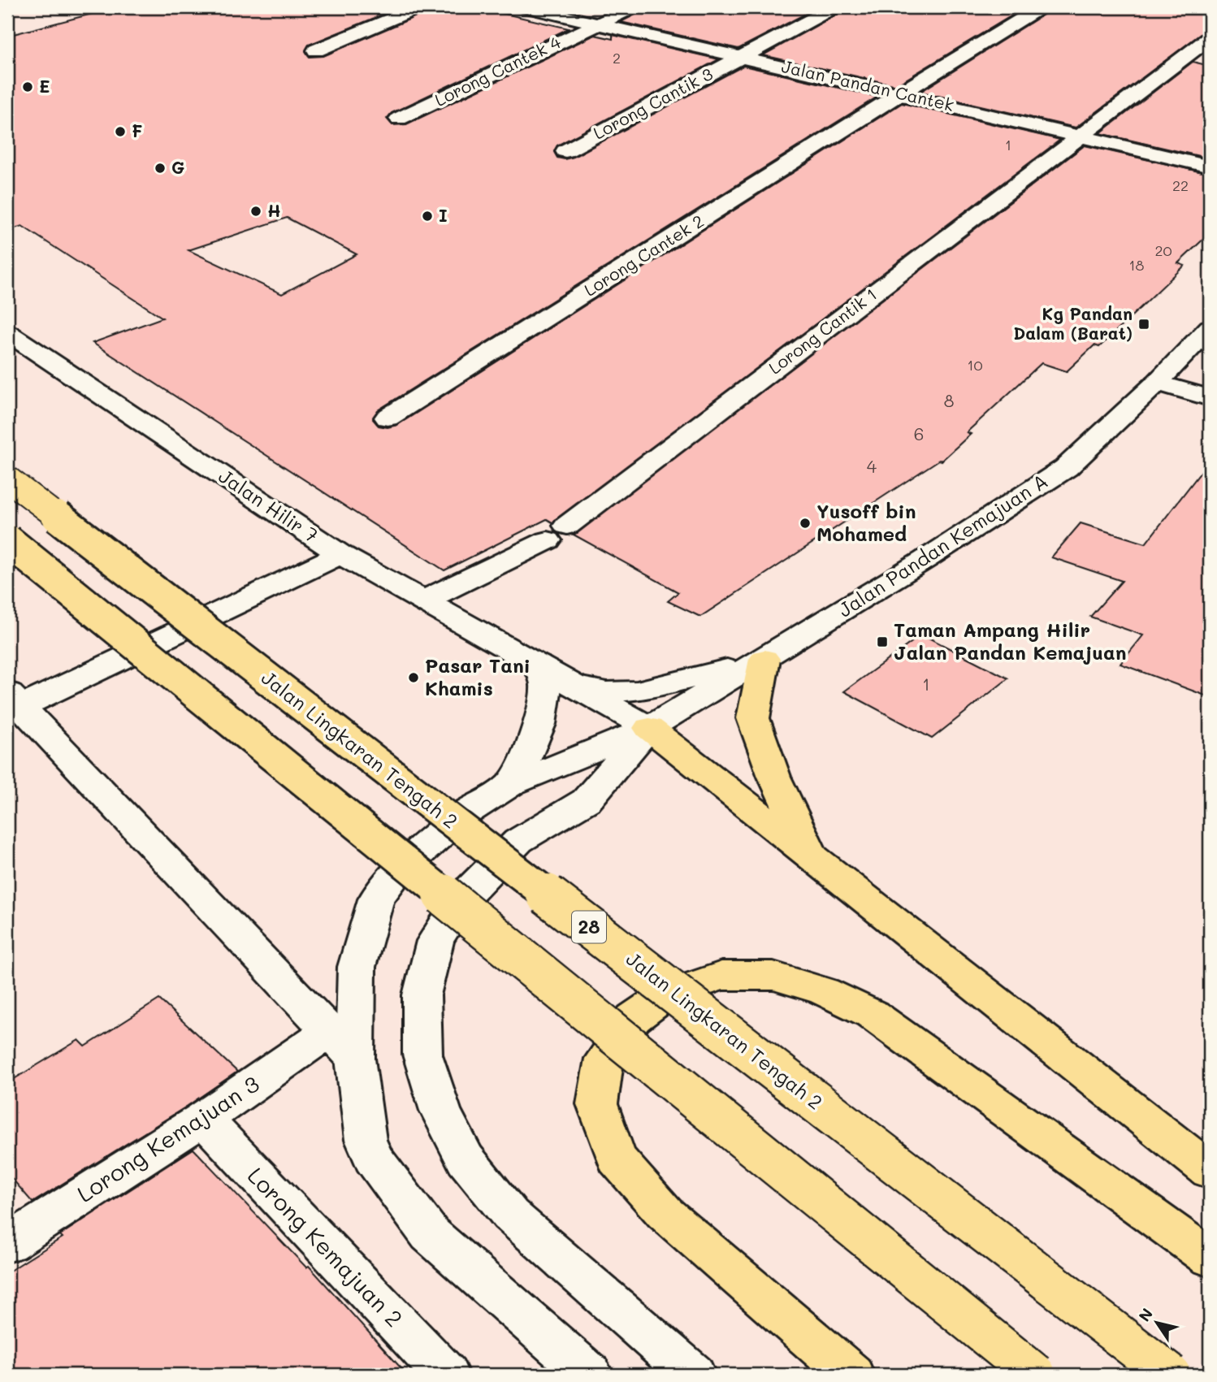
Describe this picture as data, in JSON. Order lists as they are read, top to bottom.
{
  "streets": {
    "highway": ["Jalan Lingkaran Tengah 2", "28"],
    "street": [
      "Lorong Cantek 4",
      "Jalan Pandan Cantek",
      "Lorong Cantik 3",
      "Lorong Cantek 2",
      "Lorong Cantik 1",
      "Jalan Hilir 7",
      "Jalan Pandan Kemajuan A",
      "Lorong Kemajuan 3",
      "Lorong Kemajuan 2"
    ]
  },
  "crossings": [
    ["Lorong Cantek 4", "Jalan Pandan Cantek"],
    ["Jalan Pandan Cantek", "Lorong Cantik 3"],
    ["Jalan Pandan Cantek", "Lorong Cantek 2"],
    ["Jalan Pandan Cantek", "Lorong Cantik 1"],
    ["Lorong Cantik 1", "Jalan Hilir 7"],
    ["Jalan Hilir 7", "Jalan Pandan Kemajuan A"],
    ["Jalan Pandan Kemajuan A", "Lorong Kemajuan 3"],
    ["Lorong Kemajuan 3", "Lorong Kemajuan 2"]
  ],
  "places": {
    "other": [
      "E",
      "F",
      "G",
      "H",
      "I",
      "Yusoff bin Mohamed",
      "Pasar Tani Khamis"
    ],
    "transit": ["Kg Pandan Dalam (Barat)", "Taman Ampang Hilir Jalan Pandan Kemajuan"]
  },
  "house_numbers": [
    "2",
    "1",
    "22",
    "20",
    "18",
    "10",
    "8",
    "6",
    "4",
    "1"
  ],
  "north": "top left"
}
